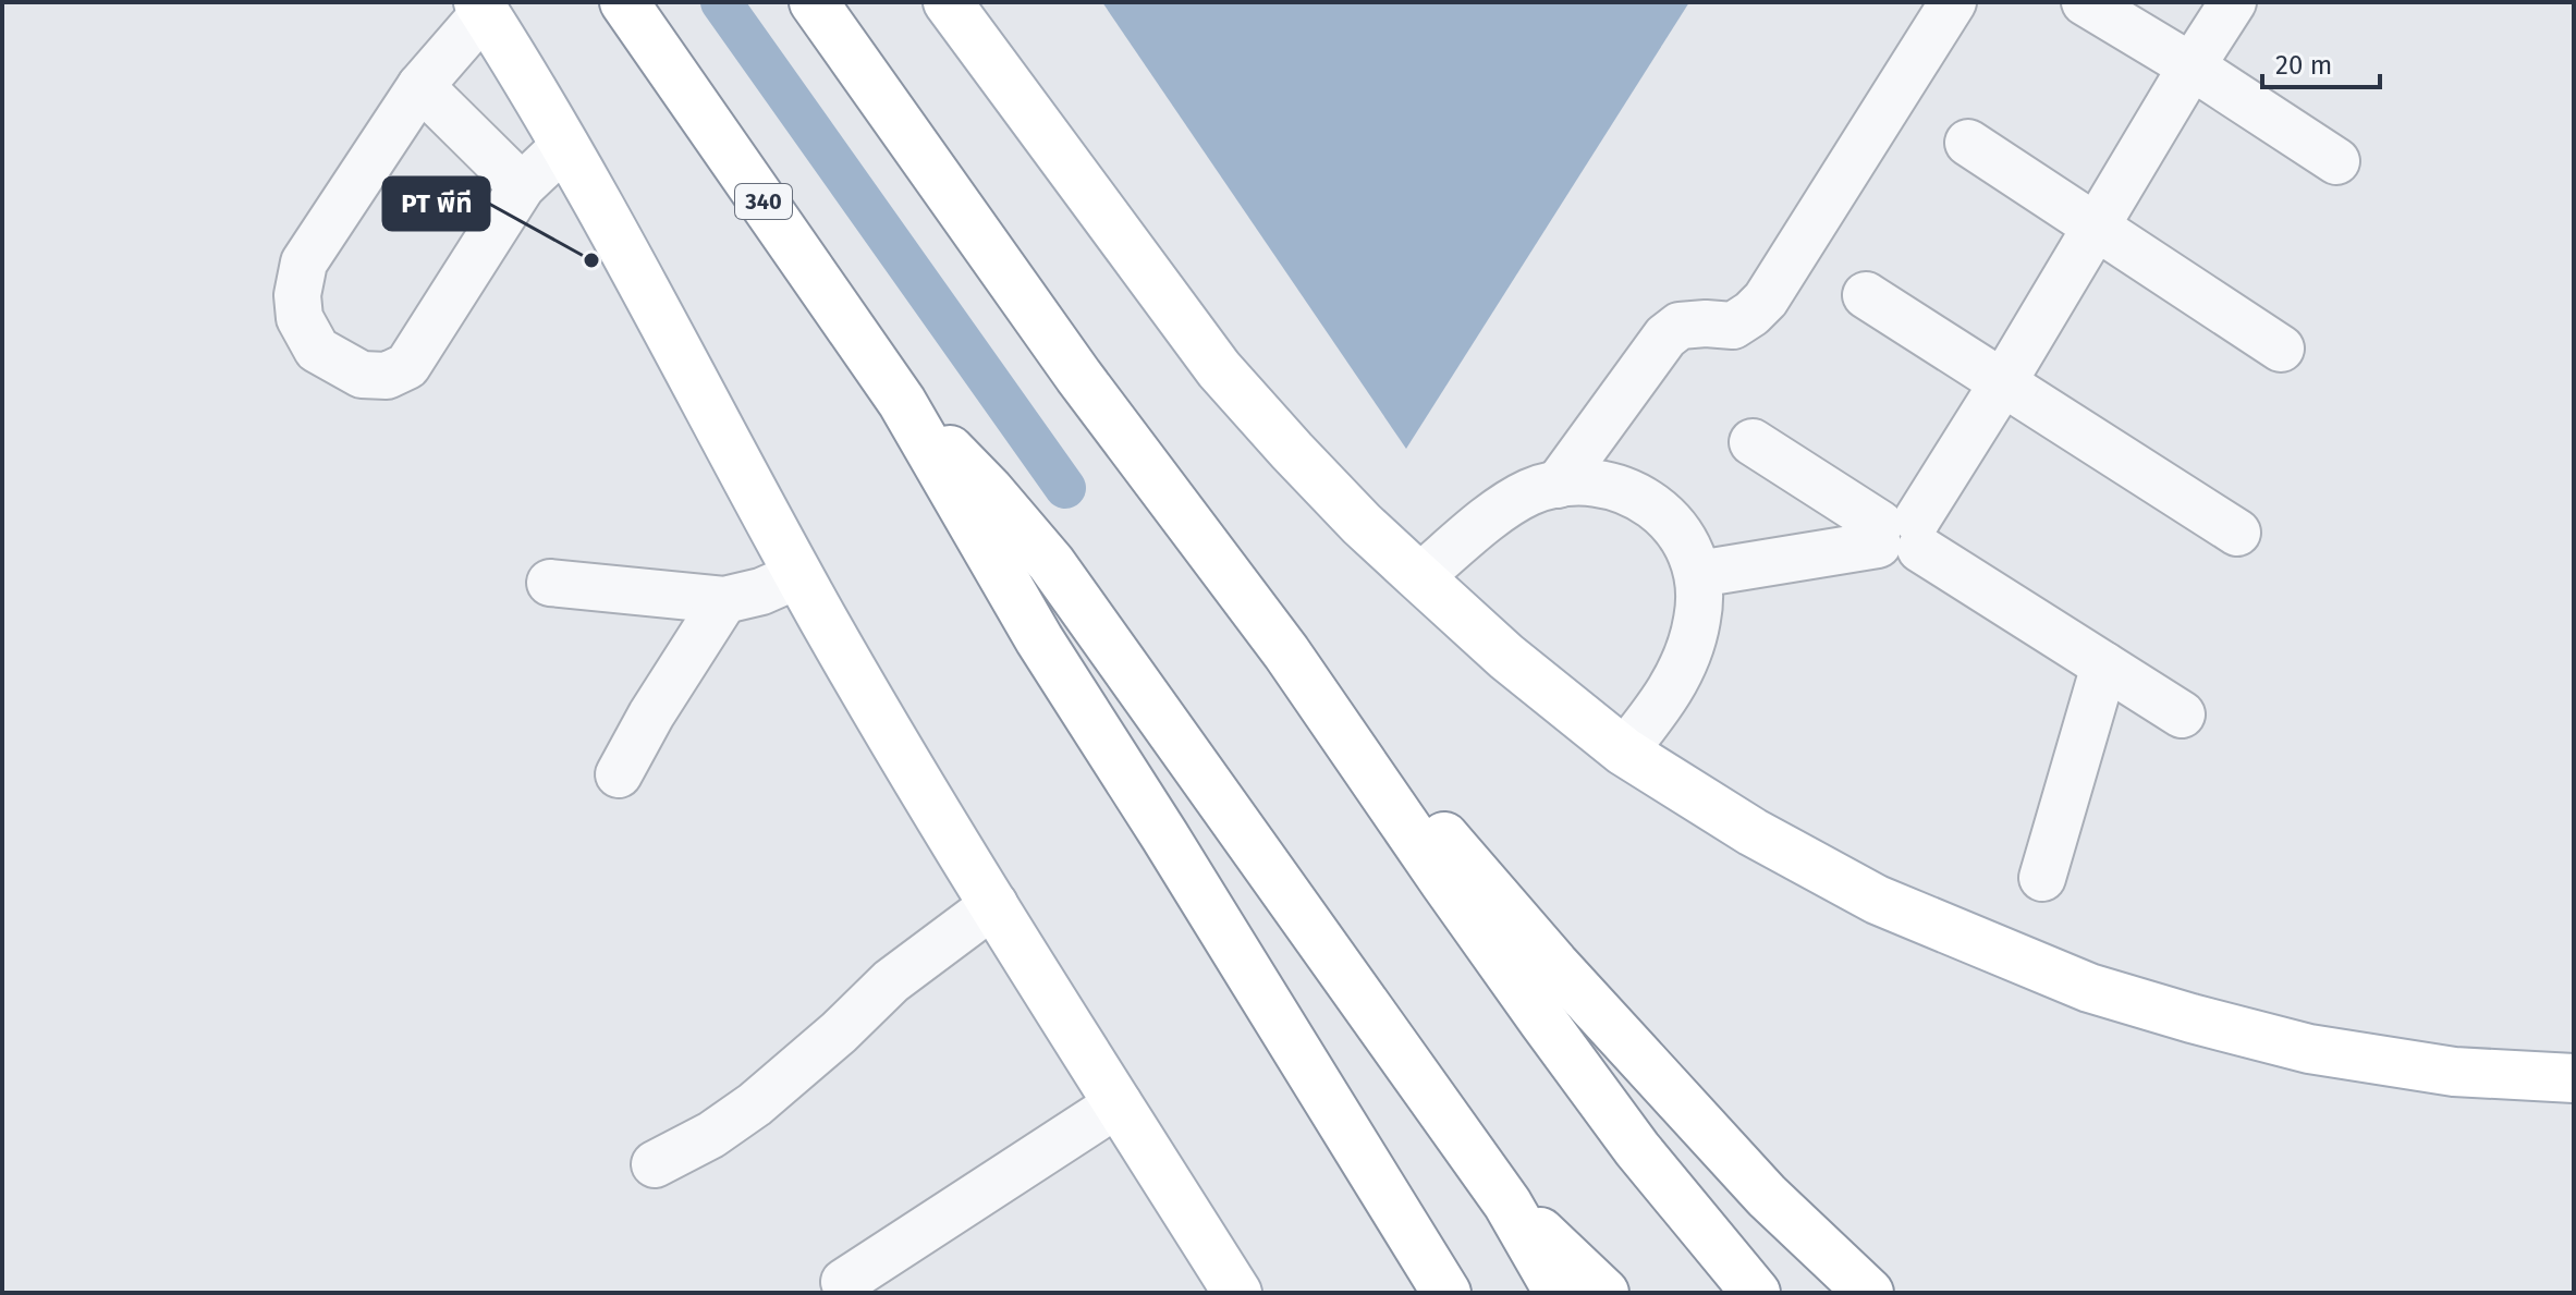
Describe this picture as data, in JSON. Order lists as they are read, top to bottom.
{
  "streets": {
    "main road": ["340"]
  },
  "places": ["PT พีที"],
  "scale_bar": "20 m"
}
